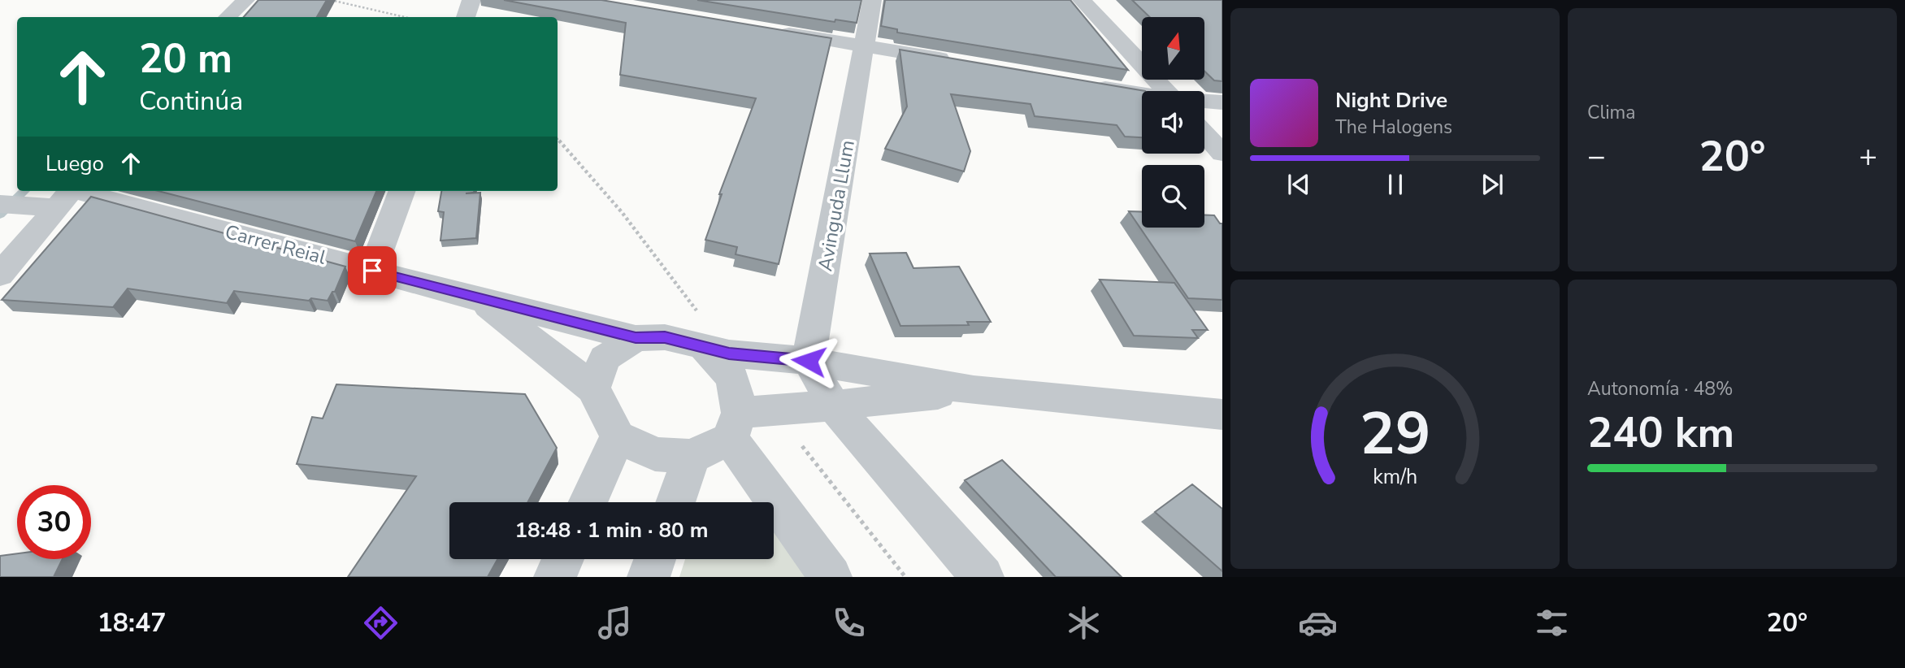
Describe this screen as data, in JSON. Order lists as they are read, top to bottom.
{
  "streets": {
    "street": ["Avinguda Llum", "Carrer Reial"]
  },
  "north": "top",
  "page": {
    "tile": [
      "Clima",
      ["Autonomía · 48%", "240 km"]
    ],
    "turn": ["20 m", "Continúa"],
    "song": ["Night Drive", "The Halogens"],
    "heat": ["−", "20°", "+"],
    "then": "Luego",
    "limit": "30",
    "trip": "18:48 · 1 min · 80 m",
    "tabs": ["18:47", "20°"],
    "gauge": ["29", "km/h"]
  }
}
